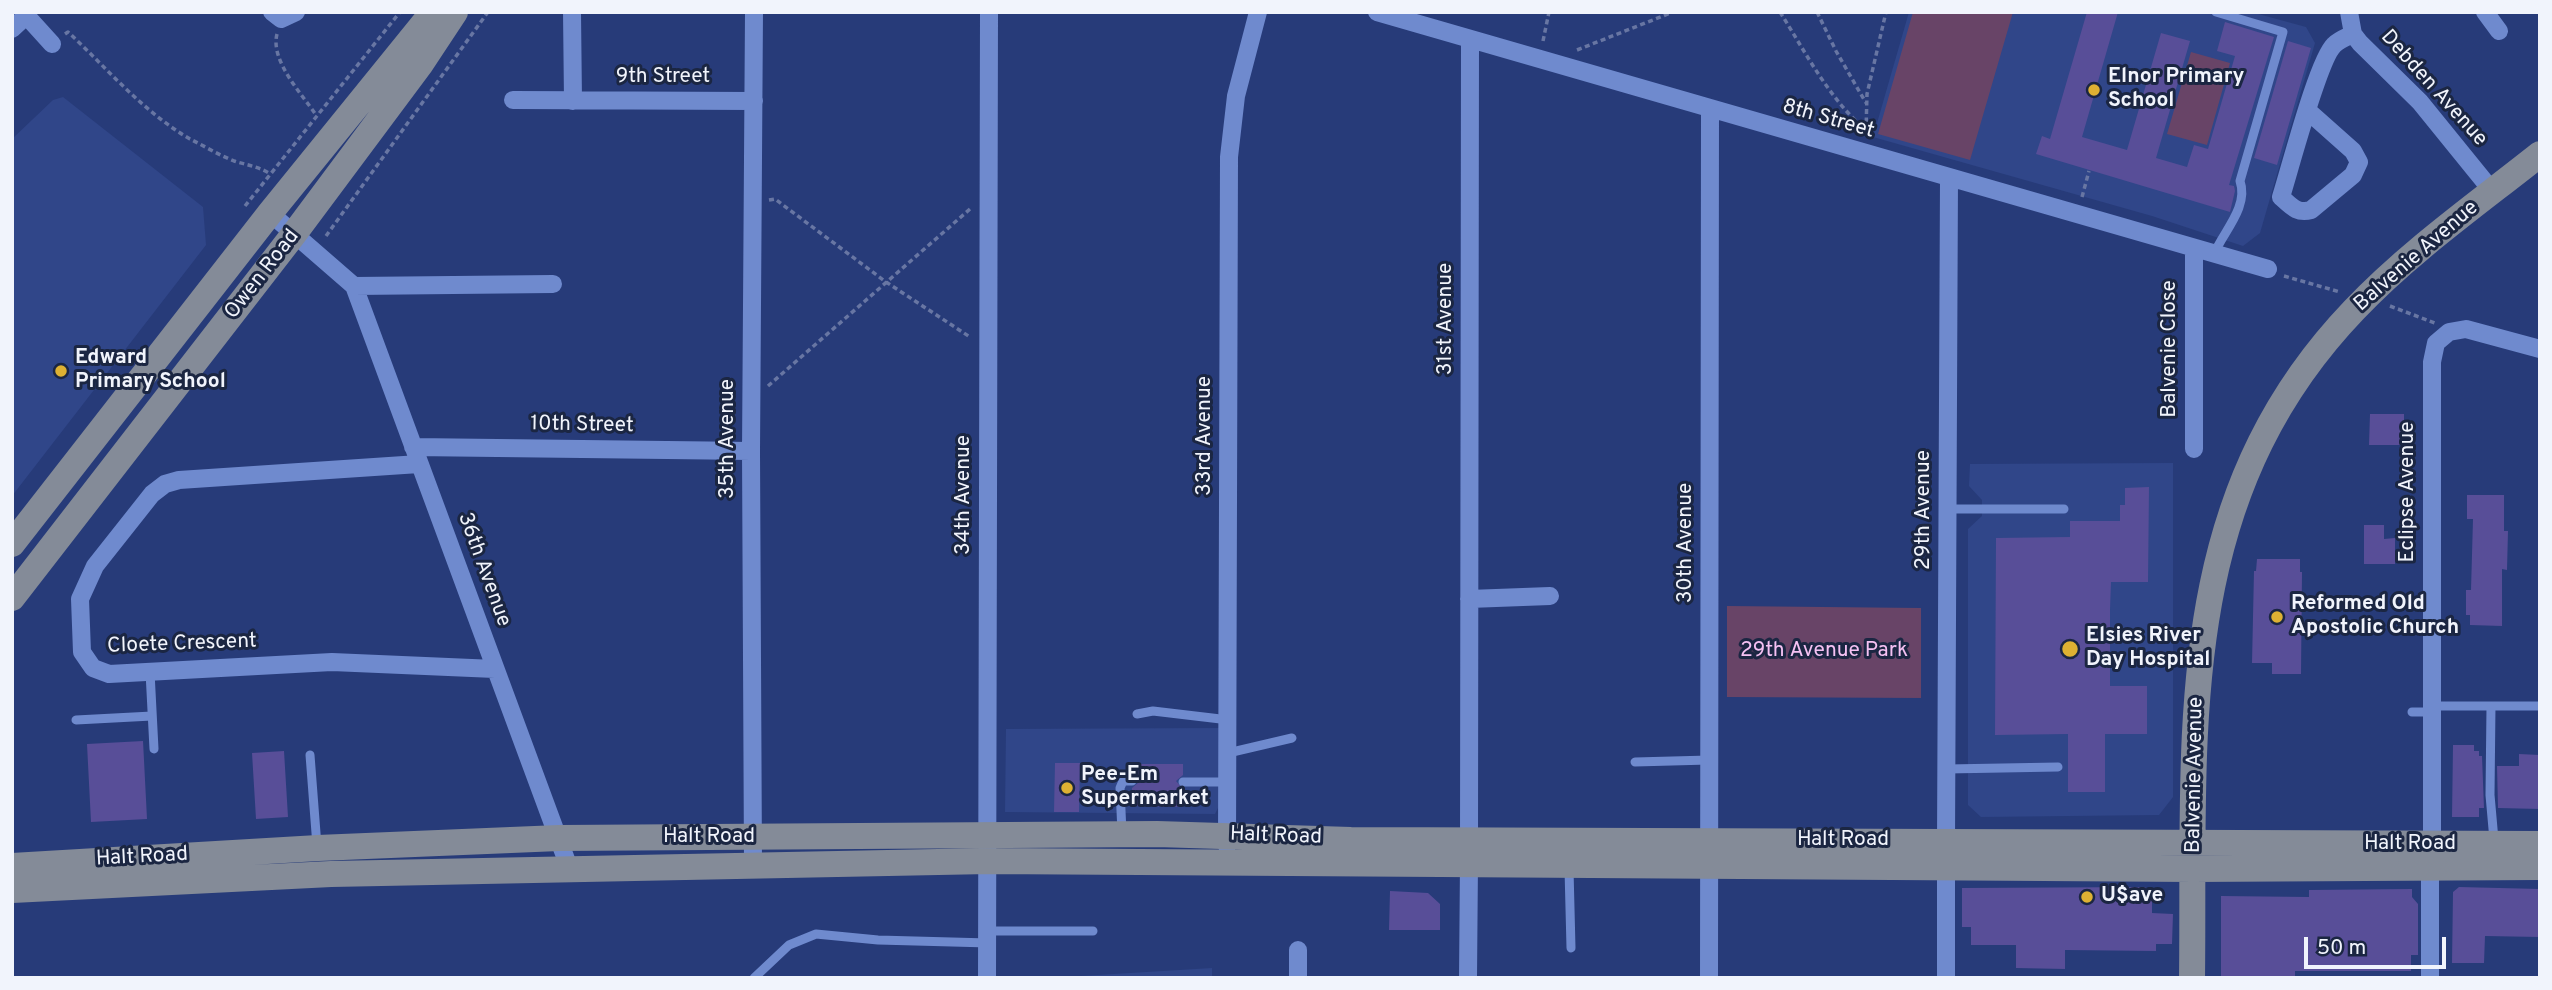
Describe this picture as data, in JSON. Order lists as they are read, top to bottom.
{
  "streets": {
    "street": [
      "9th Street",
      "Debden Avenue",
      "8th Street",
      "Balvenie Avenue",
      "Owen Road",
      "31st Avenue",
      "Balvenie Close",
      "10th Street",
      "33rd Avenue",
      "35th Avenue",
      "Eclipse Avenue",
      "34th Avenue",
      "29th Avenue",
      "30th Avenue",
      "36th Avenue",
      "Cloete Crescent",
      "Halt Road"
    ]
  },
  "crossings": [
    ["9th Street", "35th Avenue"],
    ["Debden Avenue", "Balvenie Avenue"],
    ["8th Street", "31st Avenue"],
    ["8th Street", "Balvenie Close"],
    ["8th Street", "29th Avenue"],
    ["8th Street", "30th Avenue"],
    ["Balvenie Avenue", "Halt Road"],
    ["Owen Road", "36th Avenue"],
    ["31st Avenue", "Halt Road"],
    ["10th Street", "35th Avenue"],
    ["10th Street", "36th Avenue"],
    ["10th Street", "Cloete Crescent"],
    ["33rd Avenue", "Halt Road"],
    ["35th Avenue", "Halt Road"],
    ["Eclipse Avenue", "Halt Road"],
    ["34th Avenue", "Halt Road"],
    ["29th Avenue", "Halt Road"],
    ["30th Avenue", "Halt Road"],
    ["36th Avenue", "Cloete Crescent"],
    ["36th Avenue", "Halt Road"]
  ],
  "parks": ["29th Avenue Park"],
  "places": [
    "Elnor Primary School",
    "Edward Primary School",
    "Reformed Old Apostolic Church",
    "Elsies River Day Hospital",
    "Pee-Em Supermarket",
    "U$ave"
  ],
  "scale_bar": "50 m"
}
